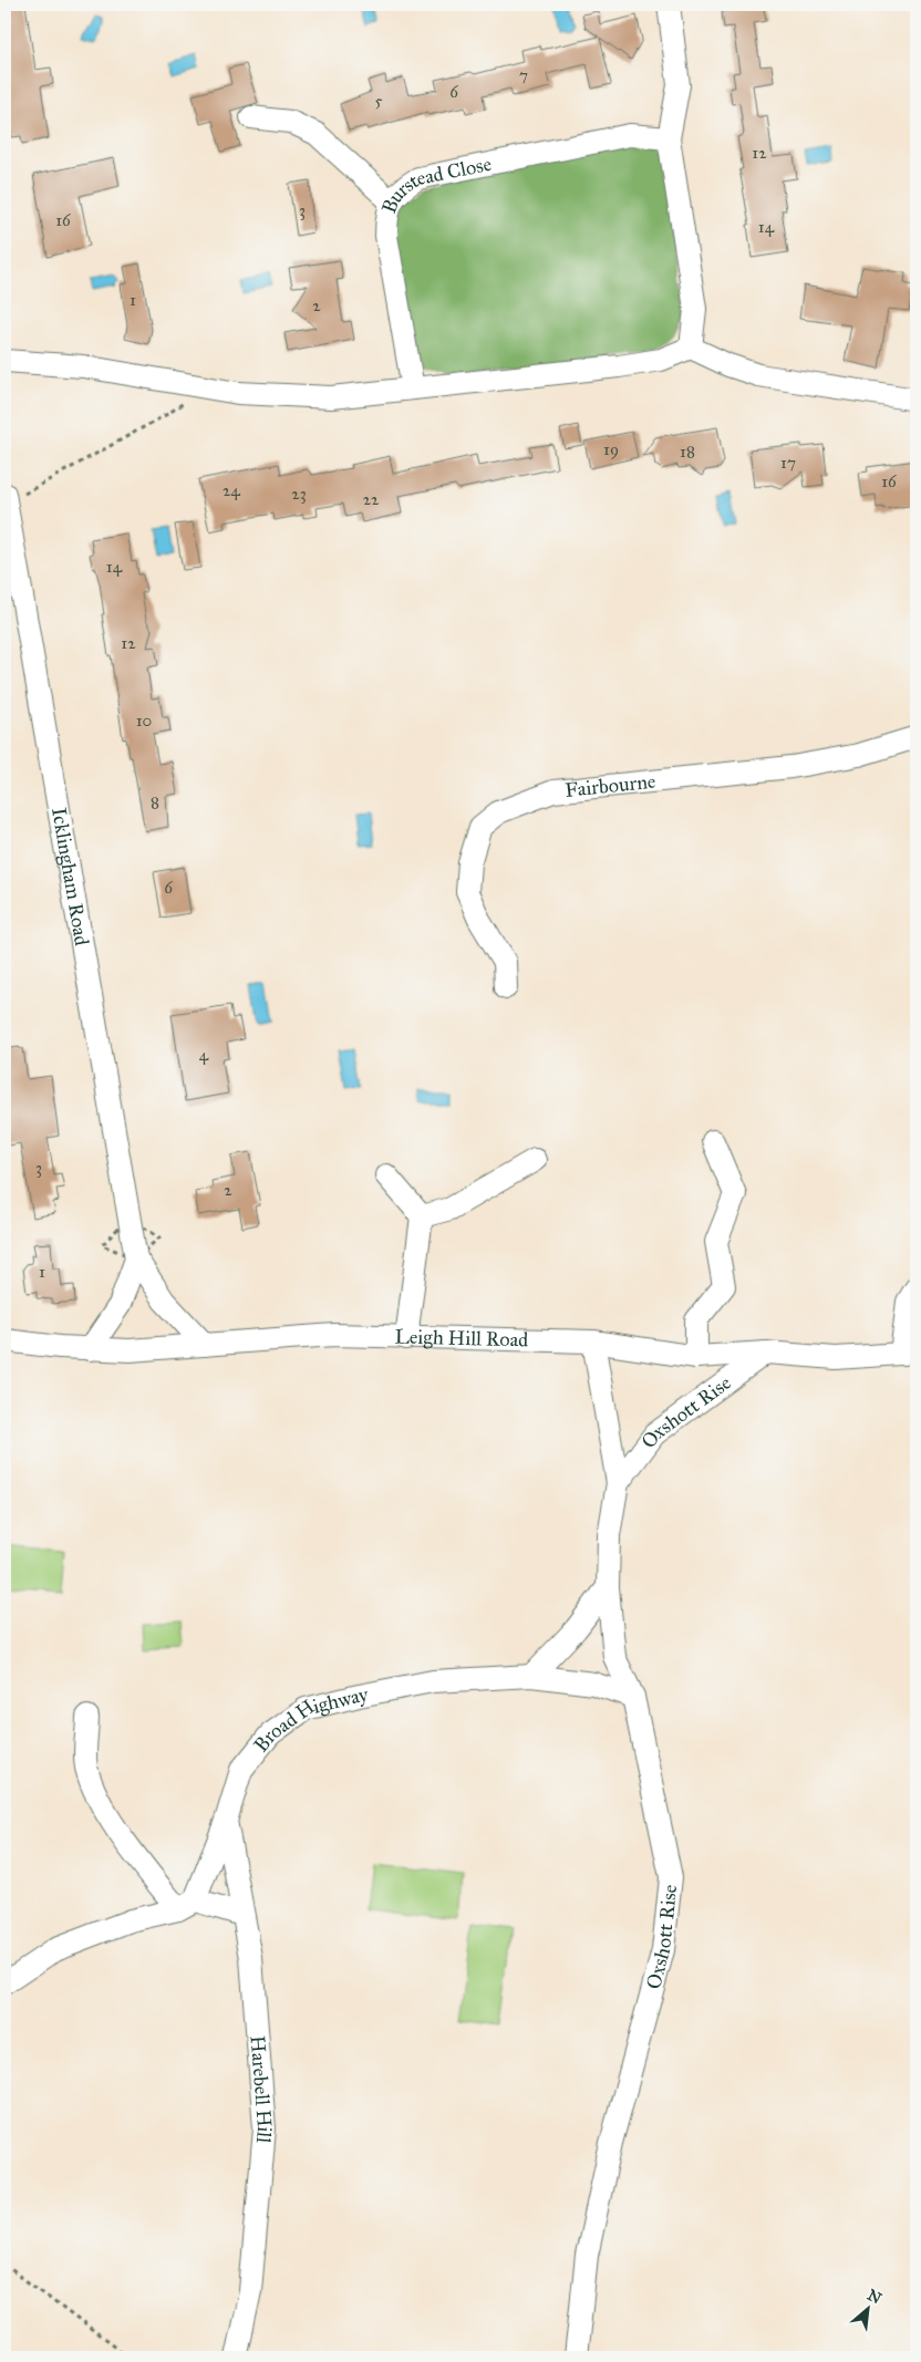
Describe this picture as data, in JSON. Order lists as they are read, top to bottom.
{
  "streets": {
    "street": [
      "Burstead Close",
      "Fairbourne",
      "Icklingham Road",
      "Leigh Hill Road",
      "Oxshott Rise",
      "Broad Highway",
      "Harebell Hill"
    ]
  },
  "crossings": [
    ["Icklingham Road", "Leigh Hill Road"],
    ["Leigh Hill Road", "Oxshott Rise"],
    ["Oxshott Rise", "Broad Highway"],
    ["Broad Highway", "Harebell Hill"]
  ],
  "house_numbers": [
    "7",
    "6",
    "5",
    "12",
    "3",
    "16",
    "14",
    "1",
    "2",
    "19",
    "18",
    "17",
    "16",
    "24",
    "23",
    "22",
    "14",
    "12",
    "10",
    "8",
    "6",
    "4",
    "3",
    "2",
    "1"
  ],
  "north": "top right"
}
